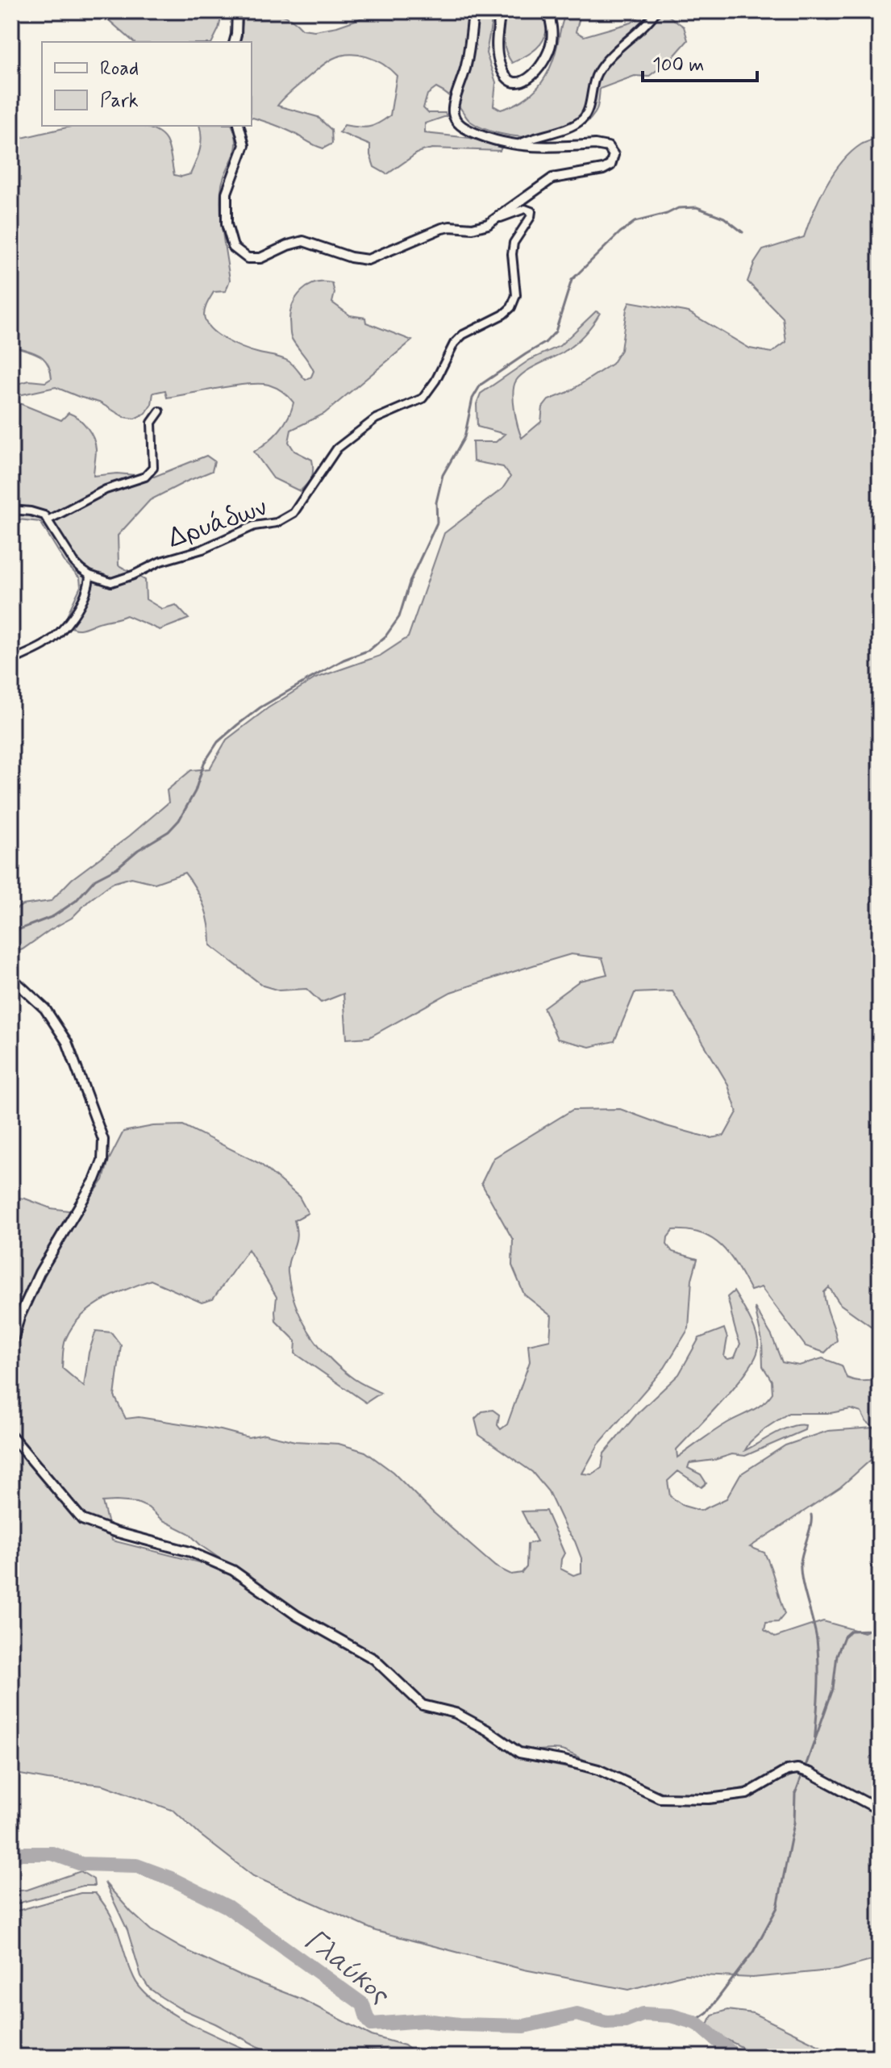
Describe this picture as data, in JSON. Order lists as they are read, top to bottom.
{
  "streets": {
    "street": ["Δρυάδων"]
  },
  "water": ["Γλαύκος"],
  "legend": ["Road", "Park"],
  "scale_bar": "100 m"
}
